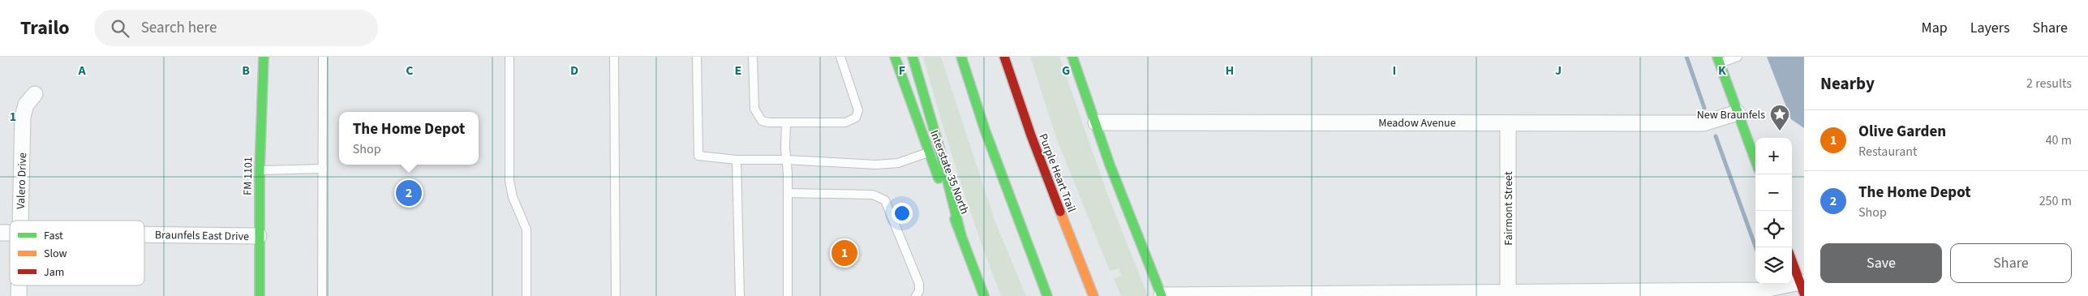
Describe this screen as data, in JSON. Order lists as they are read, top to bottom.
{
  "streets": {
    "main road": ["Interstate 35 North", "Purple Heart Trail", "FM 1101"],
    "street": [
      "Meadow Avenue",
      "Valero Drive",
      "Fairmont Street",
      "Braunfels East Drive"
    ]
  },
  "crossings": [
    ["Meadow Avenue", "Fairmont Street"],
    ["FM 1101", "Braunfels East Drive"]
  ],
  "places": {
    "place": ["New Braunfels"]
  },
  "legend": ["Fast", "Slow", "Jam"],
  "page": {
    "header": "Trailo",
    "search": "Search here",
    "nav": ["Map", "Layers", "Share"],
    "heading": ["Nearby", "2 results"],
    "list": [
      {
        "mark": "1",
        "name": "Olive Garden",
        "note": "Restaurant",
        "value": "40 m"
      },
      {
        "mark": "2",
        "name": "The Home Depot",
        "note": "Shop",
        "value": "250 m"
      }
    ],
    "popup": ["The Home Depot", "Shop"],
    "map_buttons": ["+", "−"],
    "pins": ["2", "1"],
    "buttons": ["Save", "Share"]
  },
  "grid": {
    "columns": [
      "A",
      "B",
      "C",
      "D",
      "E",
      "F",
      "G",
      "H",
      "I",
      "J",
      "K"
    ],
    "rows": ["1"]
  }
}
